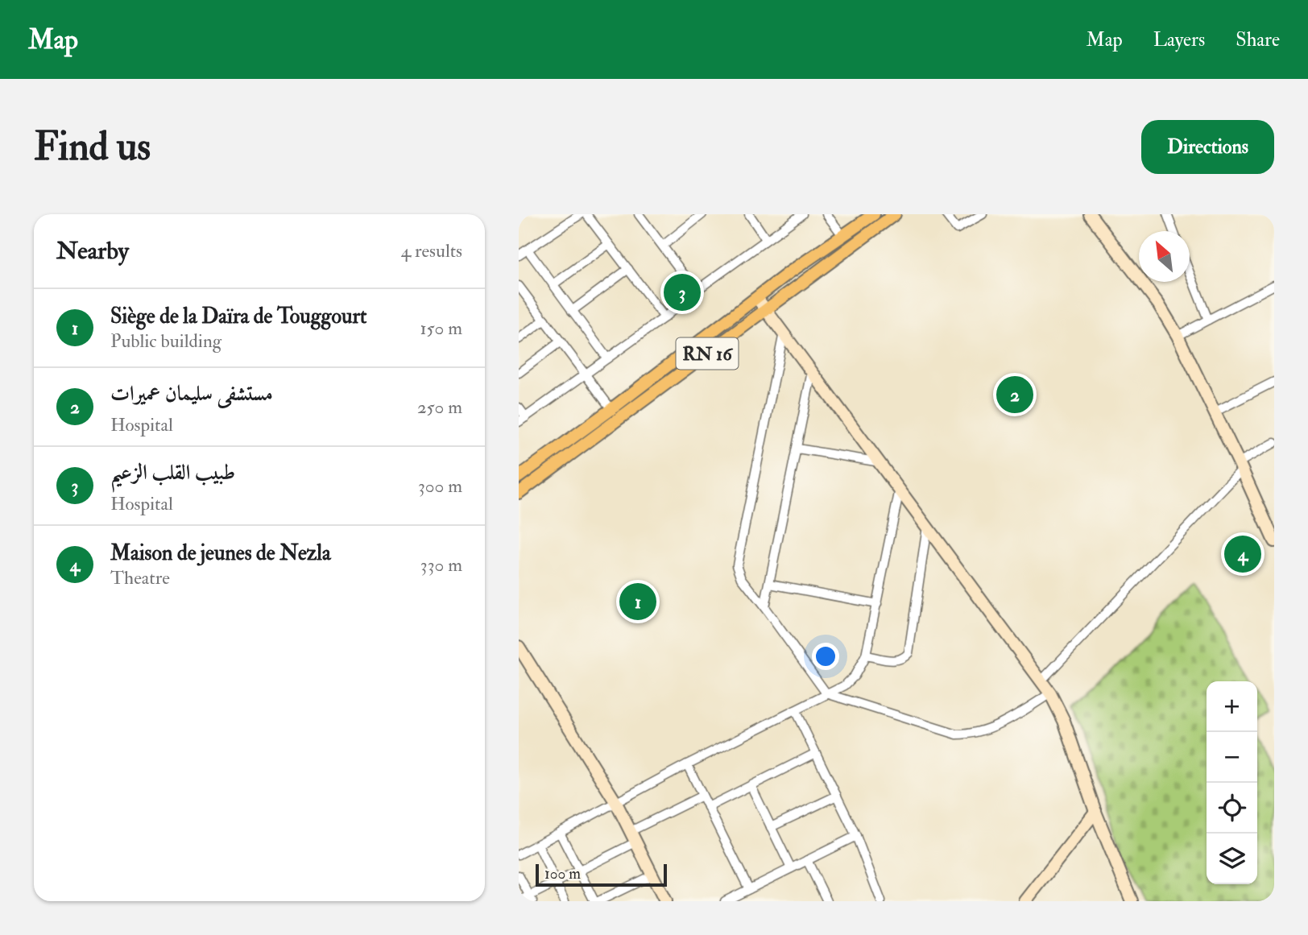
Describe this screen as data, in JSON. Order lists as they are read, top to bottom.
{
  "streets": {
    "main road": ["RN 16"]
  },
  "scale_bar": "100 m",
  "north": "top left",
  "page": {
    "header": "Map",
    "nav": ["Map", "Layers", "Share"],
    "buttons": "Directions",
    "title": "Find us",
    "heading": ["Nearby", "4 results"],
    "pins": [
      "3",
      "2",
      "4",
      "1"
    ],
    "list": [
      {
        "mark": "1",
        "name": "Siège de la Daïra de Touggourt",
        "note": "Public building",
        "value": "150 m"
      },
      {
        "mark": "2",
        "name": "مستشفى سليمان عميرات",
        "note": "Hospital",
        "value": "250 m"
      },
      {
        "mark": "3",
        "name": "طبيب القلب الزعيم",
        "note": "Hospital",
        "value": "300 m"
      },
      {
        "mark": "4",
        "name": "Maison de jeunes de Nezla",
        "note": "Theatre",
        "value": "330 m"
      }
    ],
    "map_buttons": ["+", "−"],
    "scale": "100 m"
  }
}
